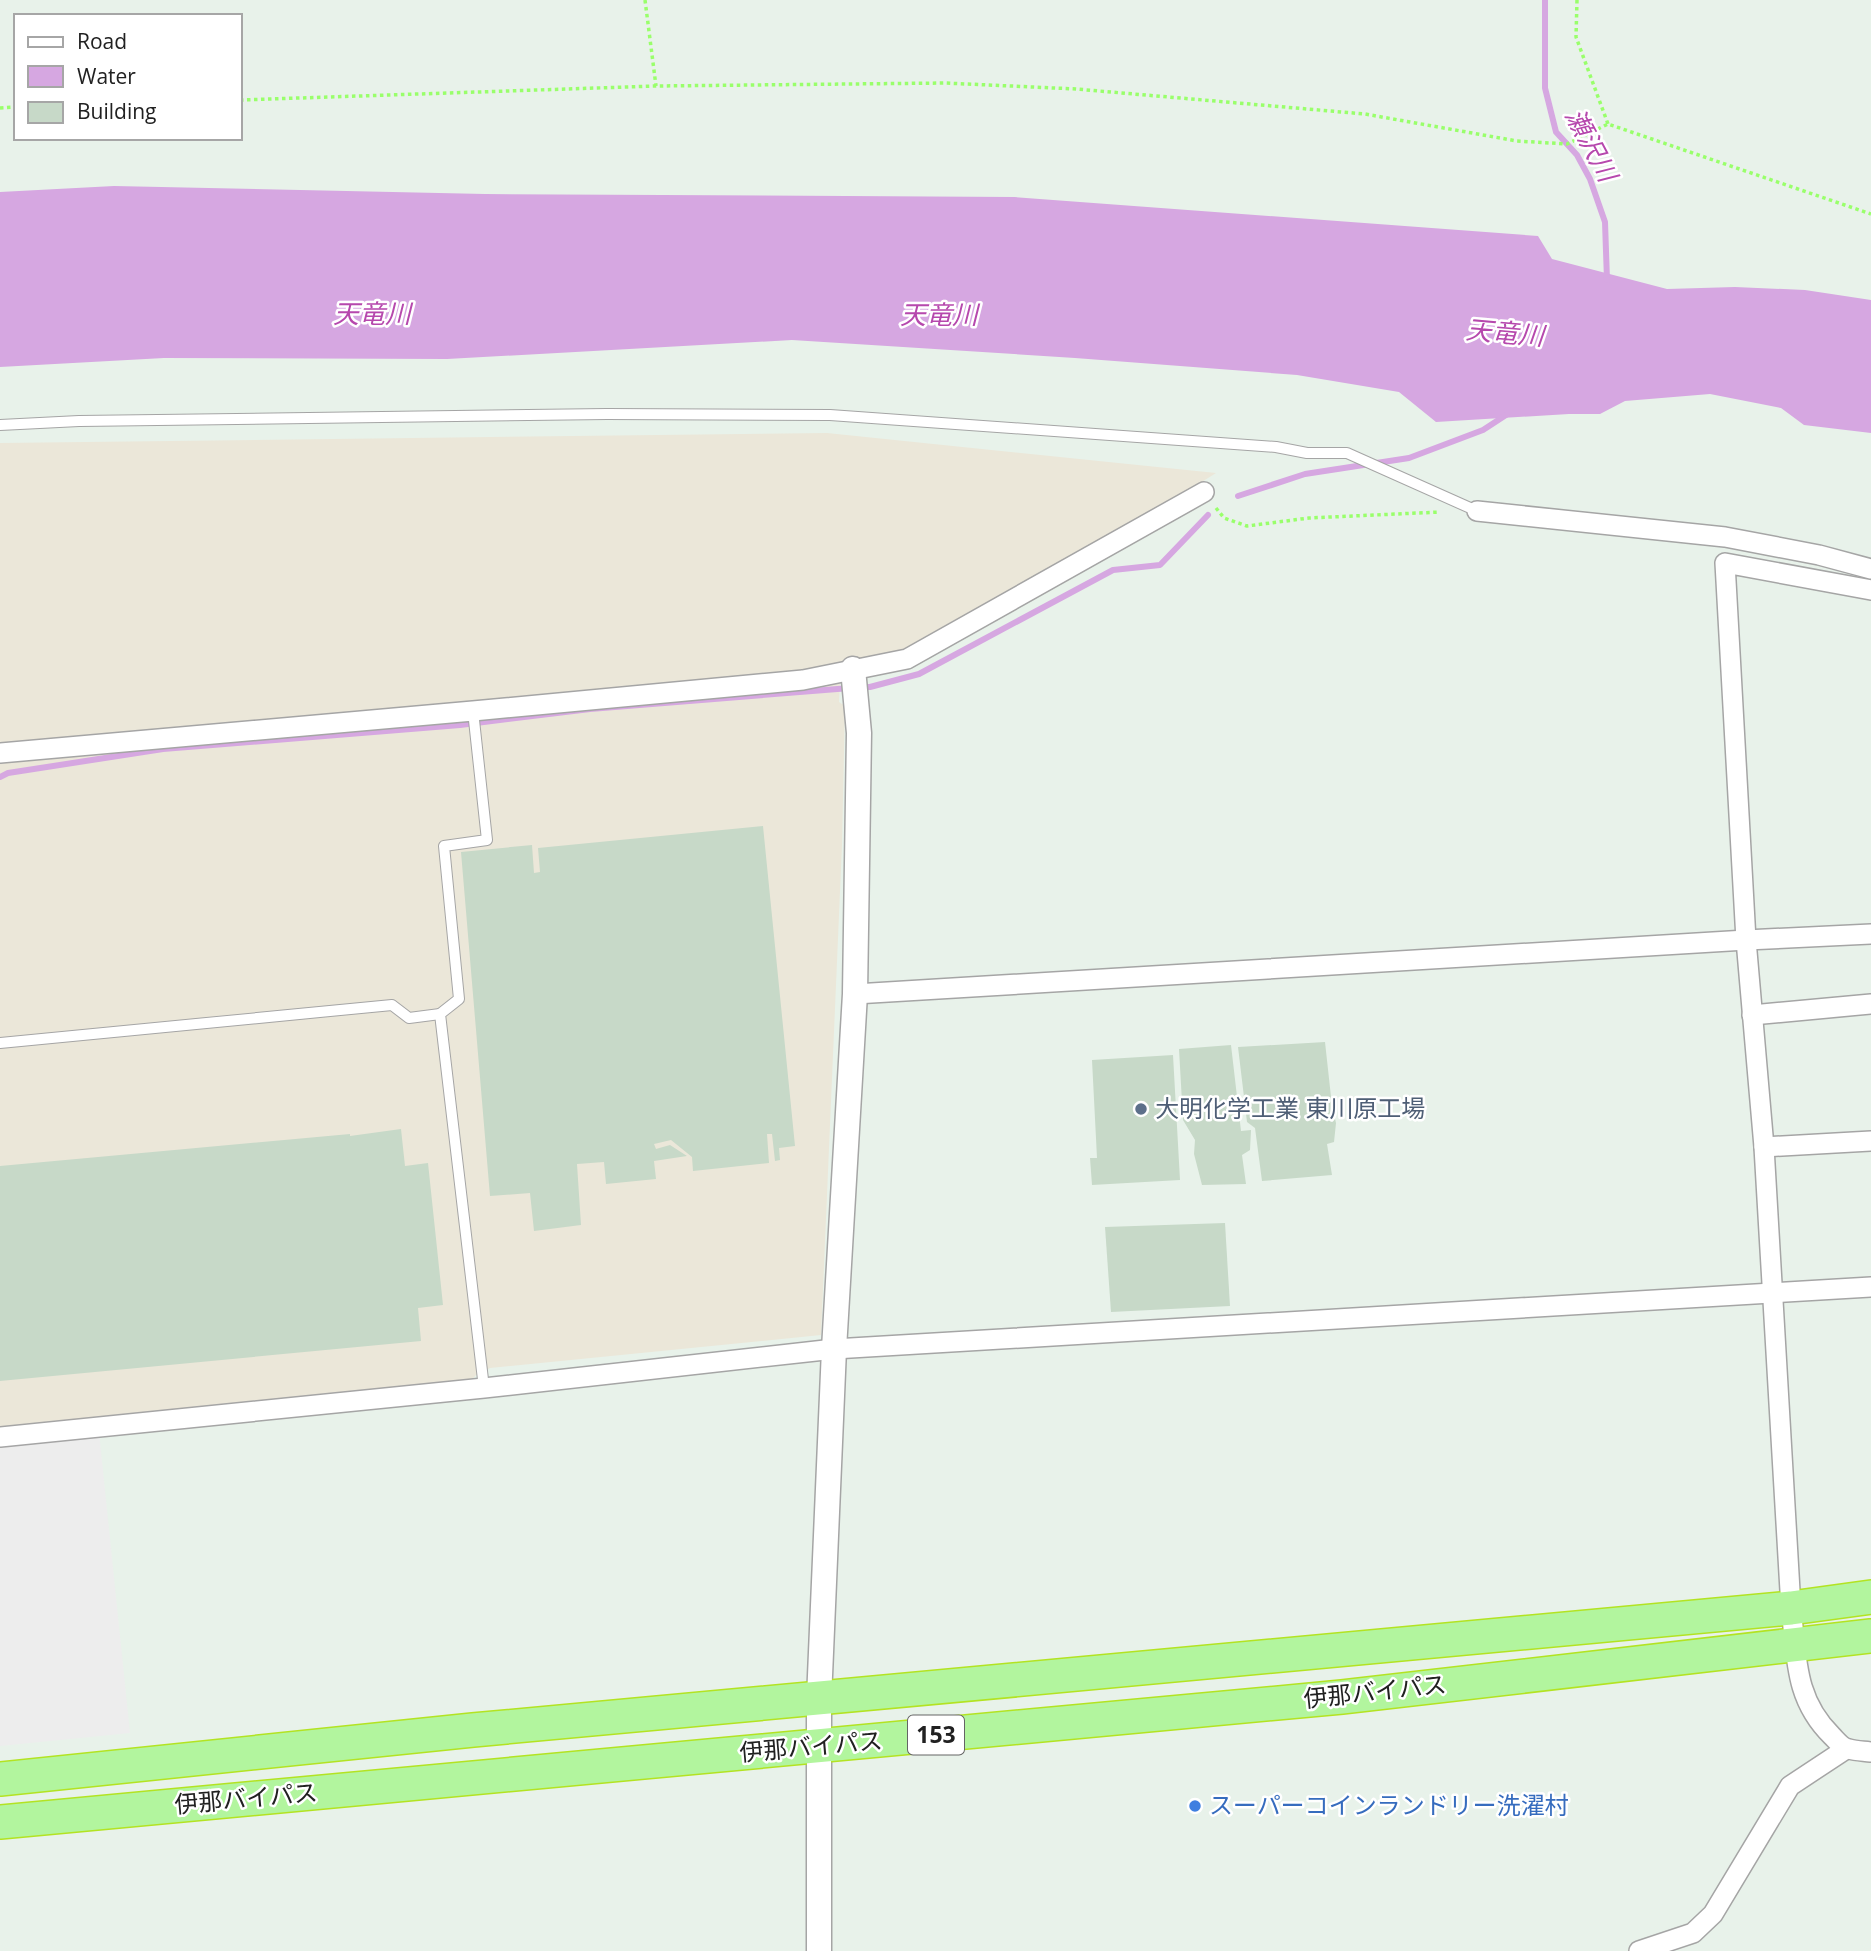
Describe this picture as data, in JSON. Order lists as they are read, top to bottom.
{
  "streets": {
    "highway": ["伊那バイパス", "153"]
  },
  "water": ["瀬沢川", "天竜川"],
  "places": ["大明化学工業 東川原工場", "スーパーコインランドリー洗濯村"],
  "legend": ["Road", "Water", "Building"]
}
